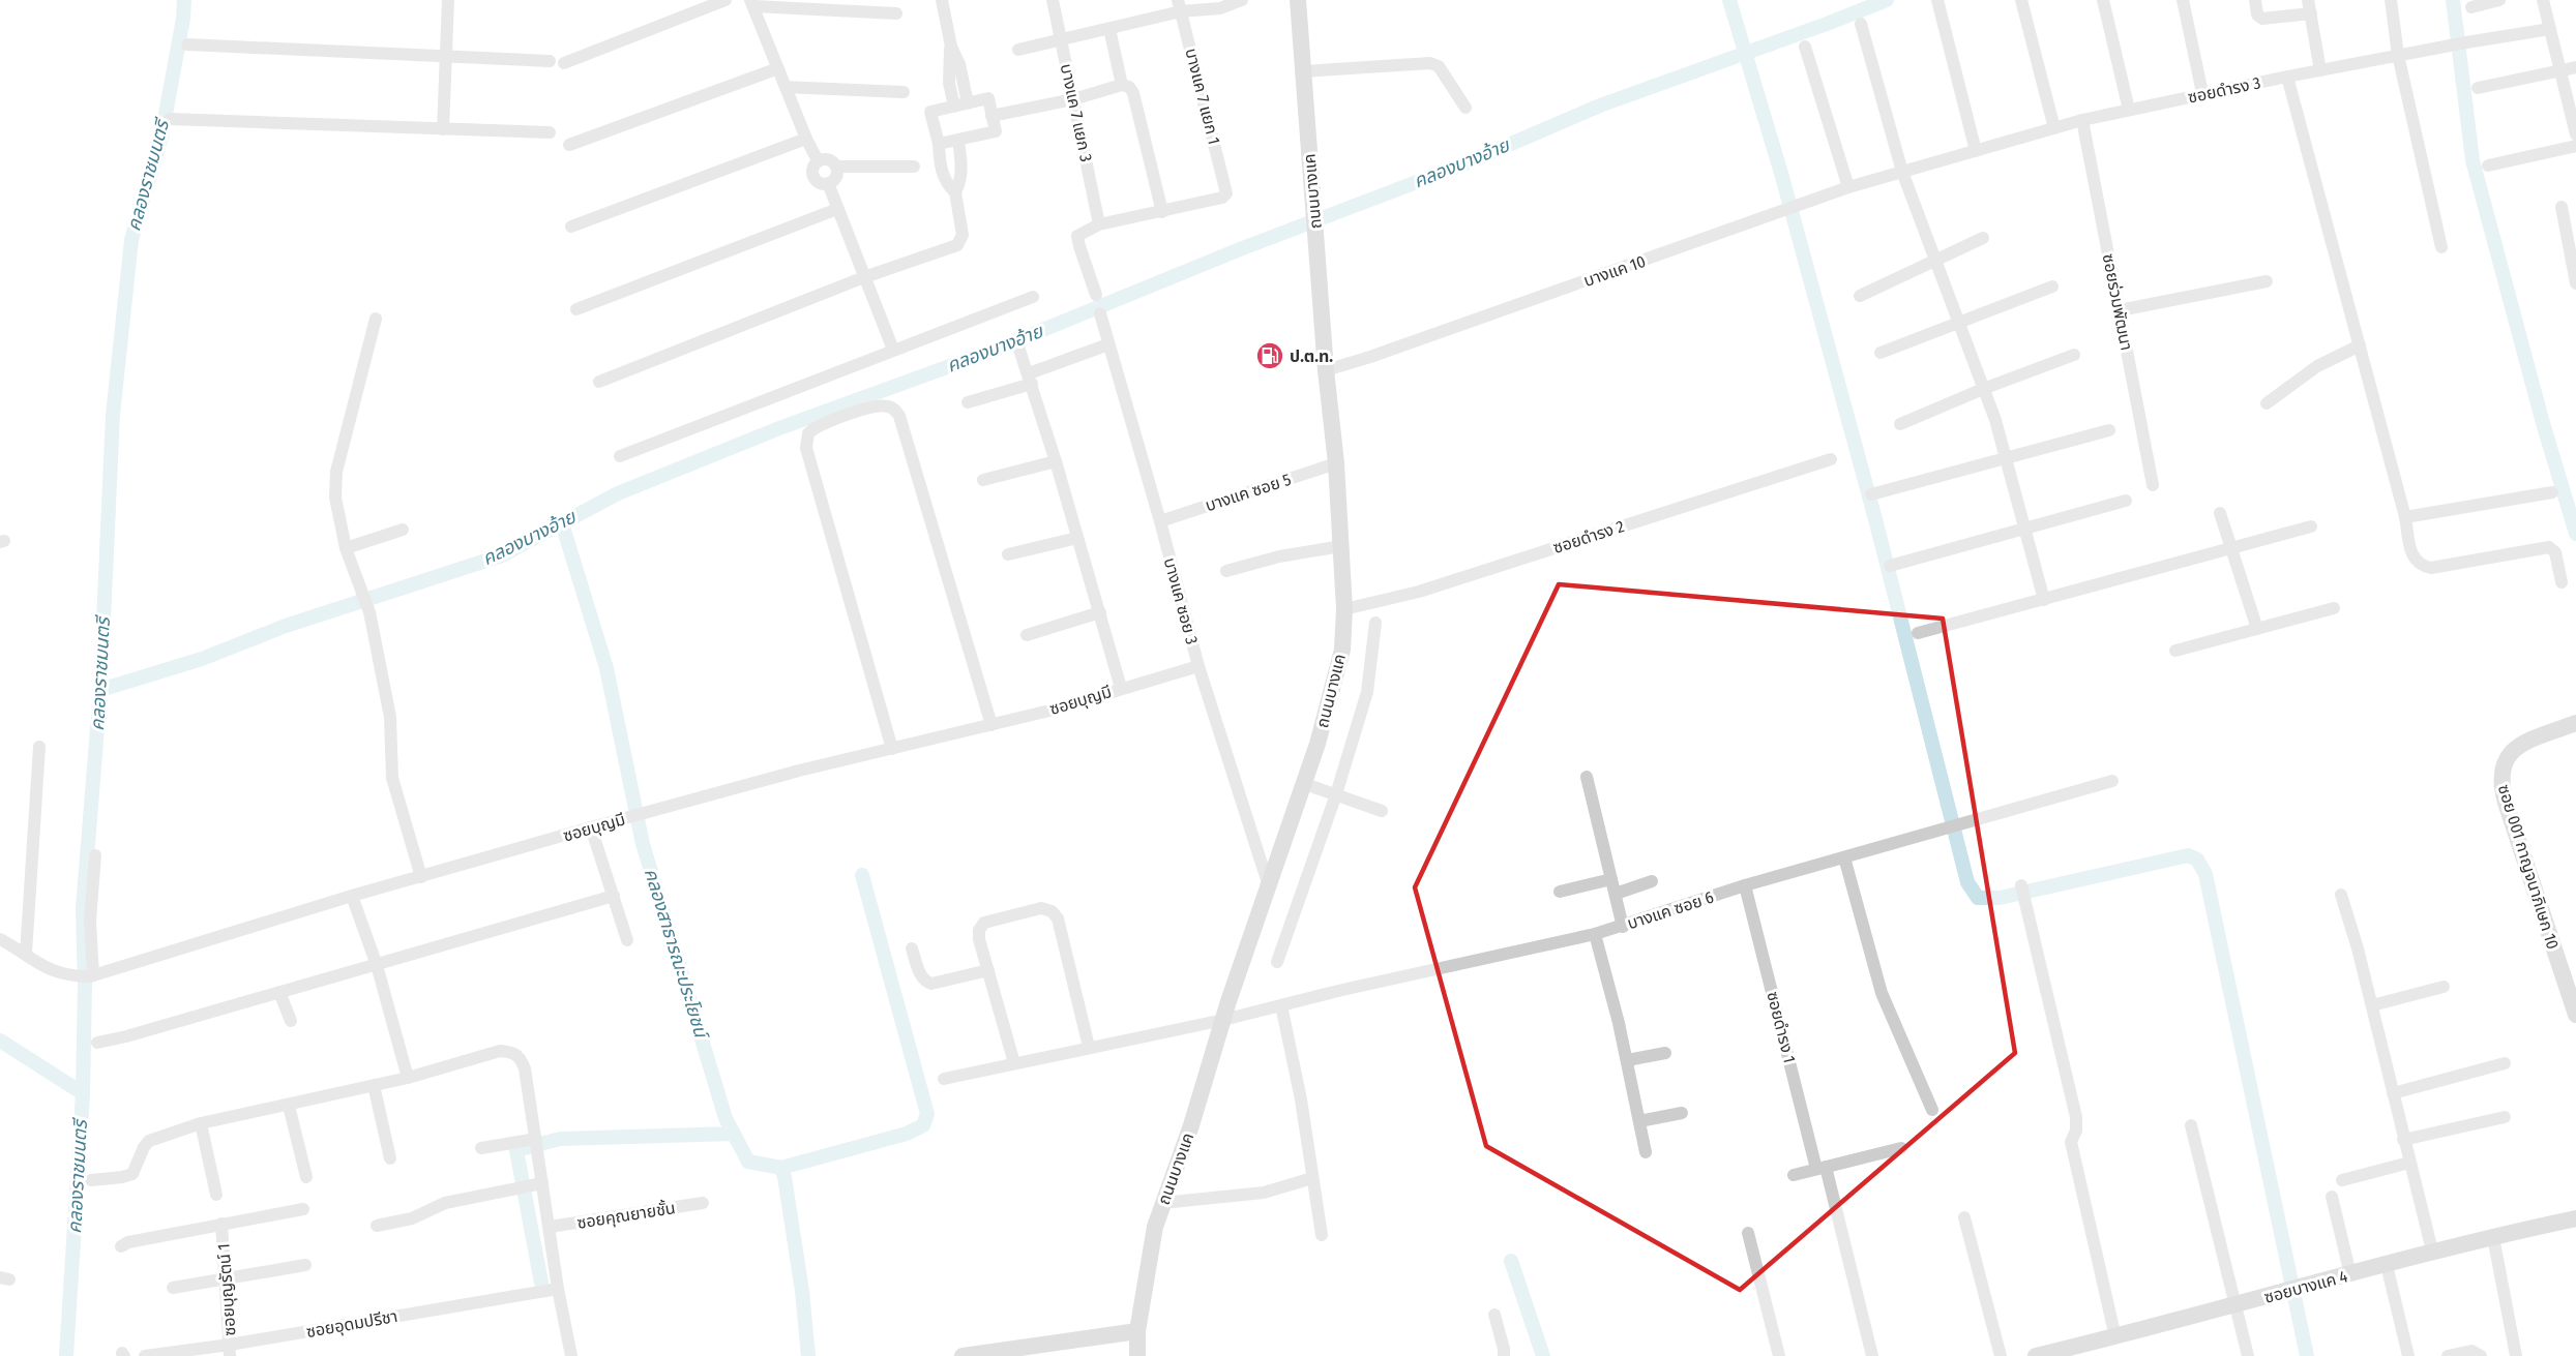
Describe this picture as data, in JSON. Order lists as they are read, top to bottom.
{
  "streets": {
    "main road": ["ถนนบางแค", "ซอย 001 กาญจนาภิเษก 10", "ซอยบางแค 4"],
    "street": [
      "ซอยดำรง 3",
      "บางแค 7 แยก 1",
      "บางแค 7 แยก 3",
      "บางแค 10",
      "ซอยร่วมพัฒนา",
      "บางแค ซอย 5",
      "ซอยดำรง 2",
      "บางแค ซอย 3",
      "ซอยบุญมี",
      "บางแค ซอย 6",
      "ซอยดำรง 1",
      "ซอยคุณยายชั้น",
      "ซอยบุญรัตน์ 1",
      "ซอยอุดมปรีชา"
    ]
  },
  "crossings": [
    ["ซอยดำรง 3", "บางแค 10"],
    ["ซอยดำรง 3", "ซอยร่วมพัฒนา"],
    ["ถนนบางแค", "บางแค 10"],
    ["ถนนบางแค", "บางแค ซอย 5"],
    ["ถนนบางแค", "ซอยดำรง 2"],
    ["ถนนบางแค", "บางแค ซอย 3"],
    ["ถนนบางแค", "บางแค ซอย 6"],
    ["บางแค ซอย 5", "บางแค ซอย 3"],
    ["บางแค ซอย 3", "ซอยบุญมี"],
    ["บางแค ซอย 6", "ซอยดำรง 1"],
    ["ซอยบุญรัตน์ 1", "ซอยอุดมปรีชา"]
  ],
  "water": ["คลองบางอ้าย", "คลองราชมนตรี", "คลองสาธารณะประโยชน์"],
  "places": {
    "fuel station": ["ป.ต.ท."]
  }
}
